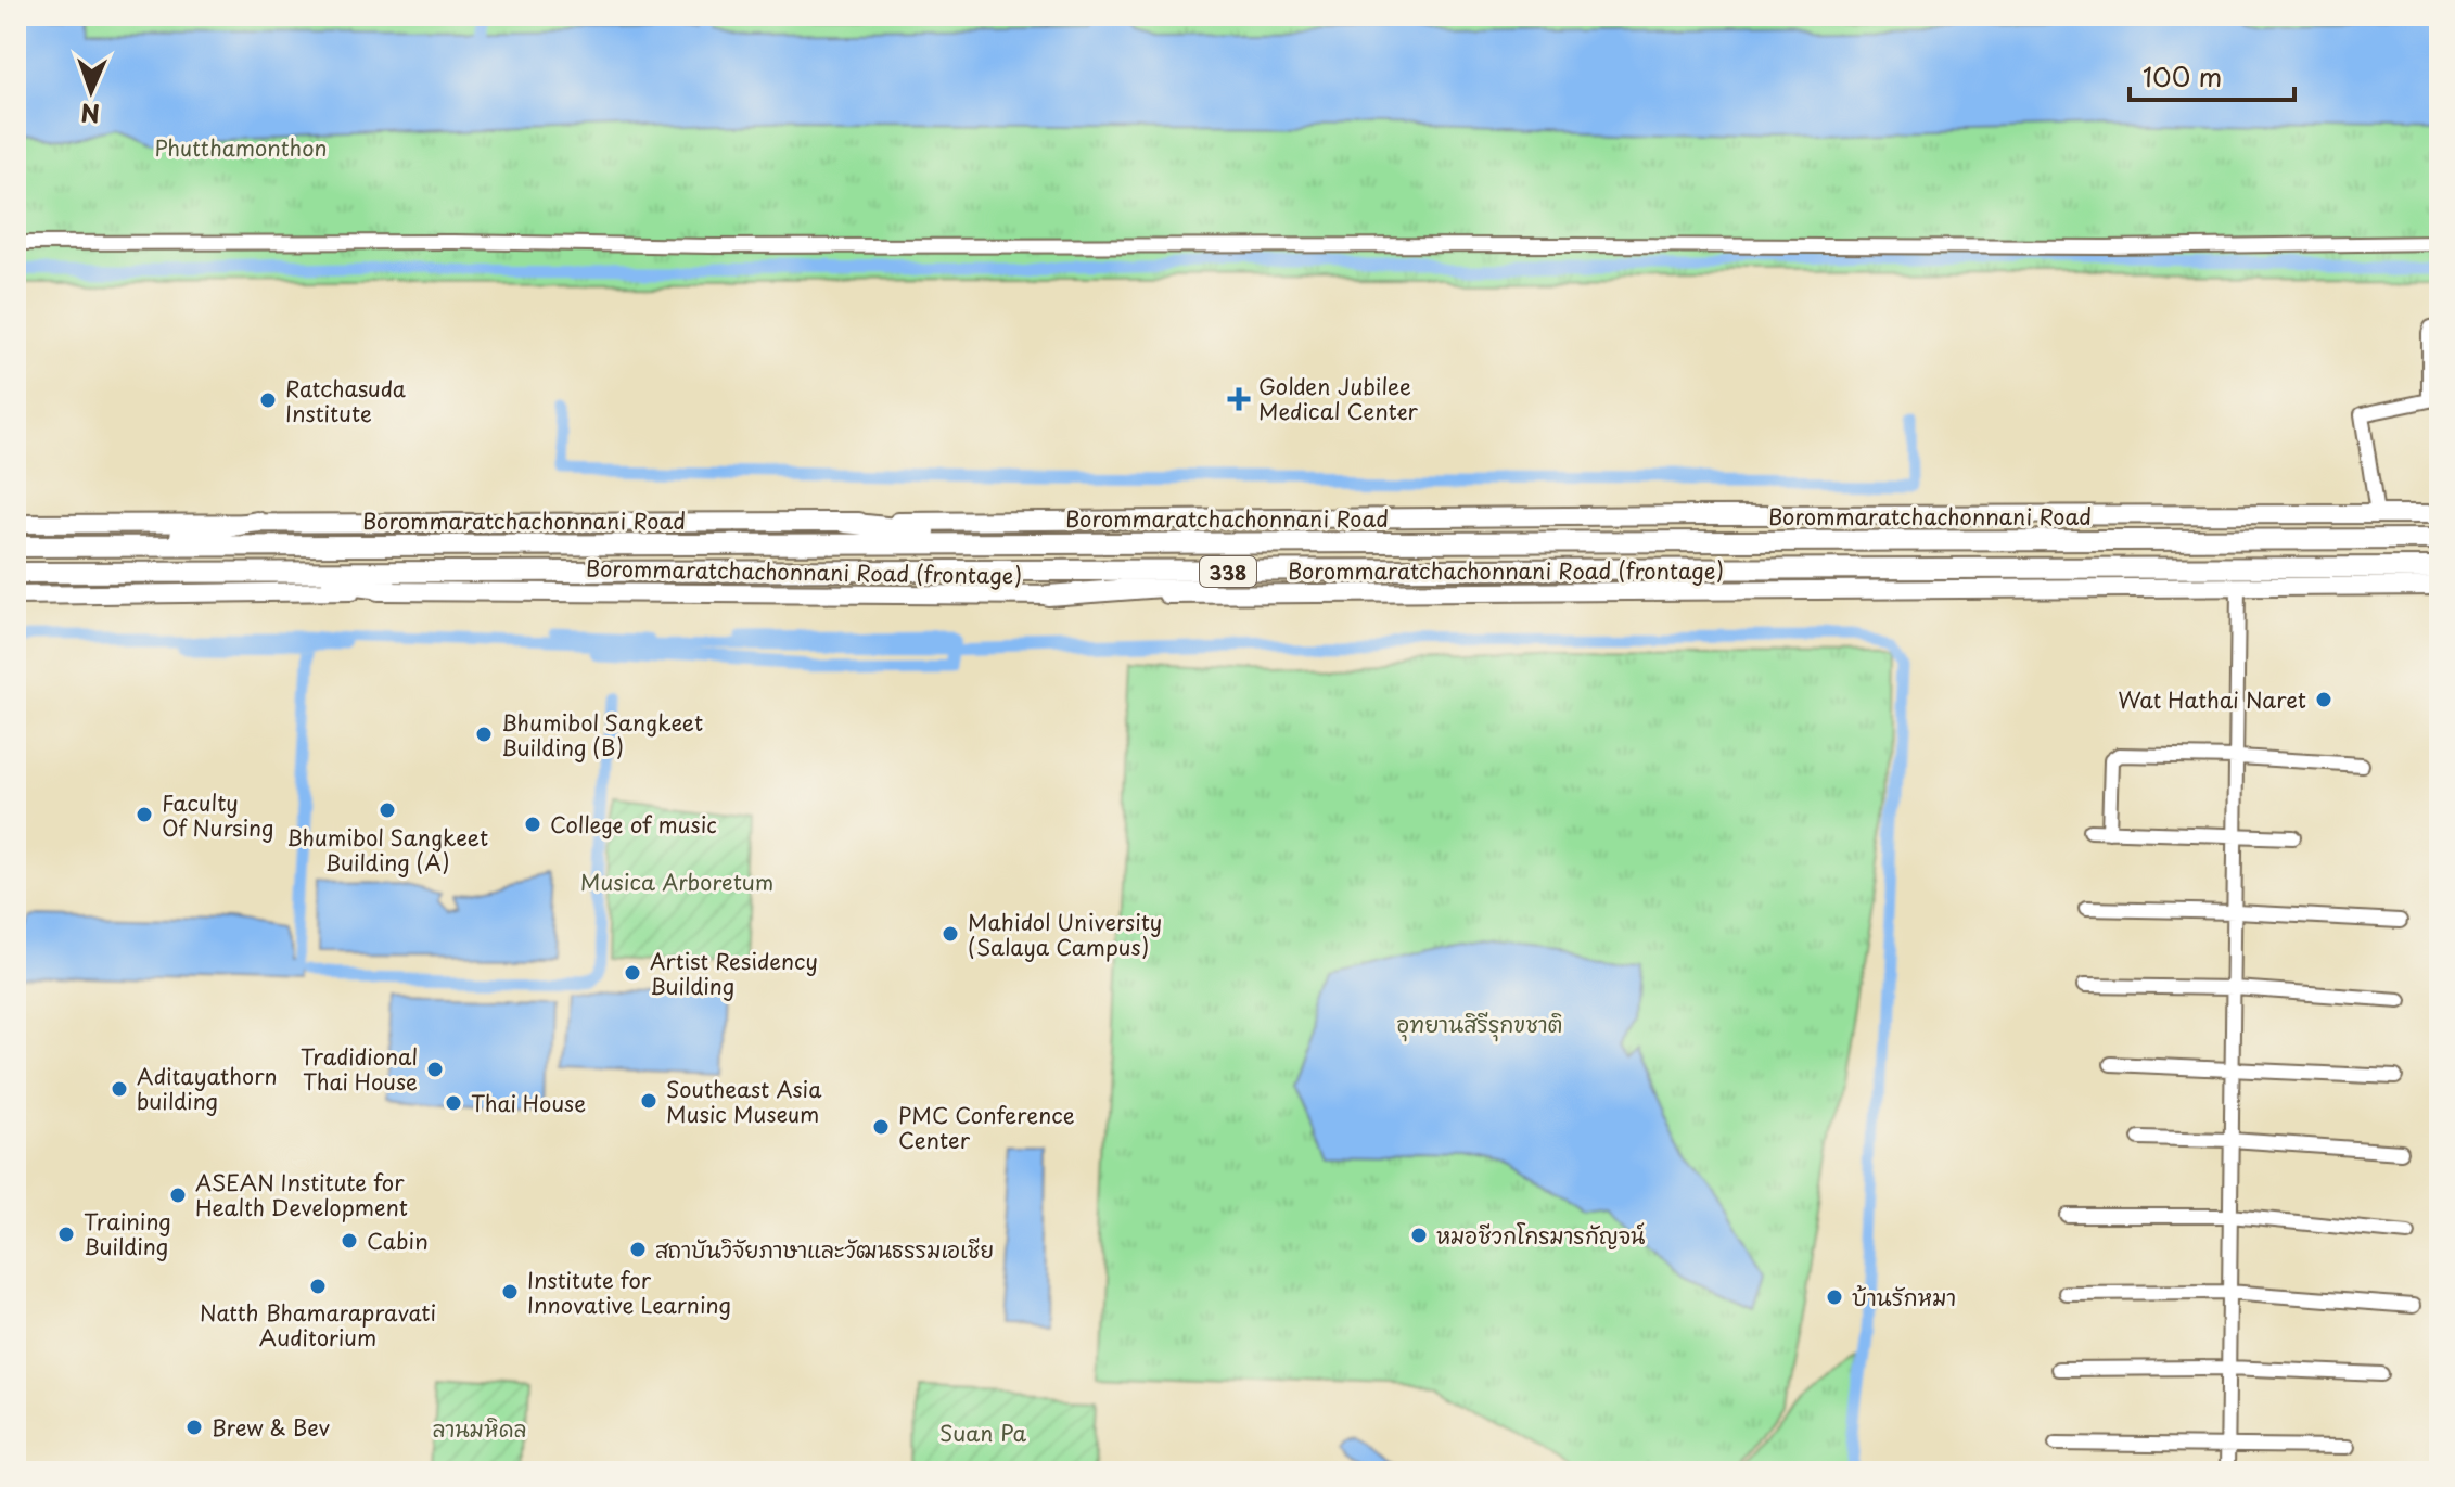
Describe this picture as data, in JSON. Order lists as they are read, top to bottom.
{
  "streets": {
    "highway": ["Borommaratchachonnani Road", "338"],
    "main road": ["Borommaratchachonnani Road (frontage)"]
  },
  "parks": [
    "Phutthamonthon",
    "Musica Arboretum",
    "อุทยานสิรีรุกขชาติ",
    "ลานมหิดล",
    "Suan Pa"
  ],
  "places": {
    "health": ["Golden Jubilee Medical Center"],
    "other": [
      "Ratchasuda Institute",
      "Wat Hathai Naret",
      "Bhumibol Sangkeet Building (B)",
      "Bhumibol Sangkeet Building (A)",
      "Faculty Of Nursing",
      "College of music",
      "Mahidol University (Salaya Campus)",
      "Artist Residency Building",
      "Tradidional Thai House",
      "Aditayathorn building",
      "Southeast Asia Music Museum",
      "Thai House",
      "PMC Conference Center",
      "ASEAN Institute for Health Development",
      "Training Building",
      "หมอชีวกโกรมารกัญจน์",
      "Cabin",
      "สถาบันวิจัยภาษาและวัฒนธรรมเอเชีย",
      "Natth Bhamarapravati Auditorium",
      "Institute for Innovative Learning",
      "บ้านรักหมา",
      "Brew & Bev"
    ]
  },
  "scale_bar": "100 m",
  "north": "bottom"
}
